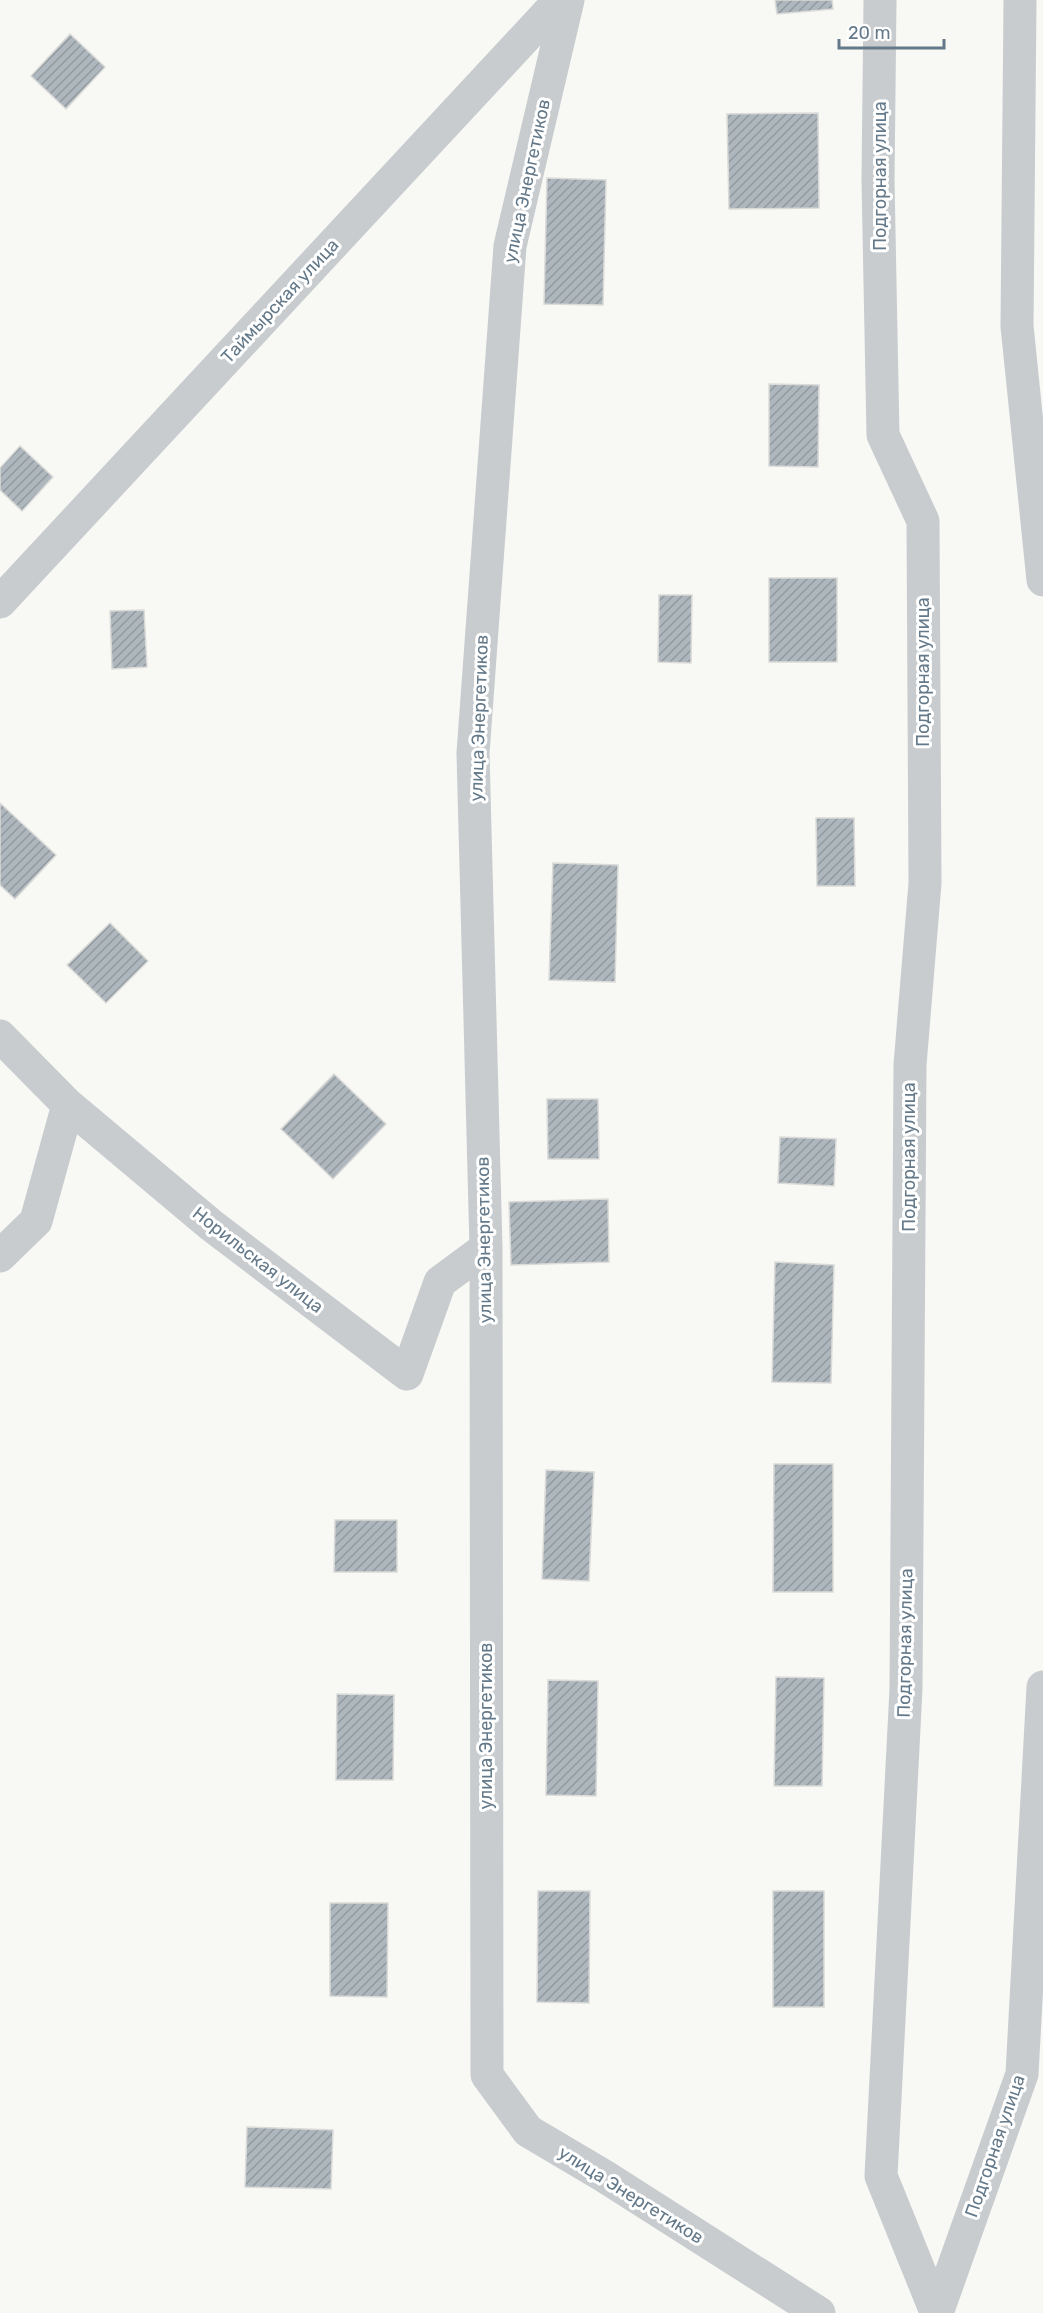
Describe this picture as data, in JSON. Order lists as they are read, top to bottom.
{
  "streets": {
    "street": [
      "Подгорная улица",
      "улица Энергетиков",
      "Таймырская улица",
      "Норильская улица"
    ]
  },
  "crossings": [
    ["улица Энергетиков", "Норильская улица"]
  ],
  "scale_bar": "20 m"
}
